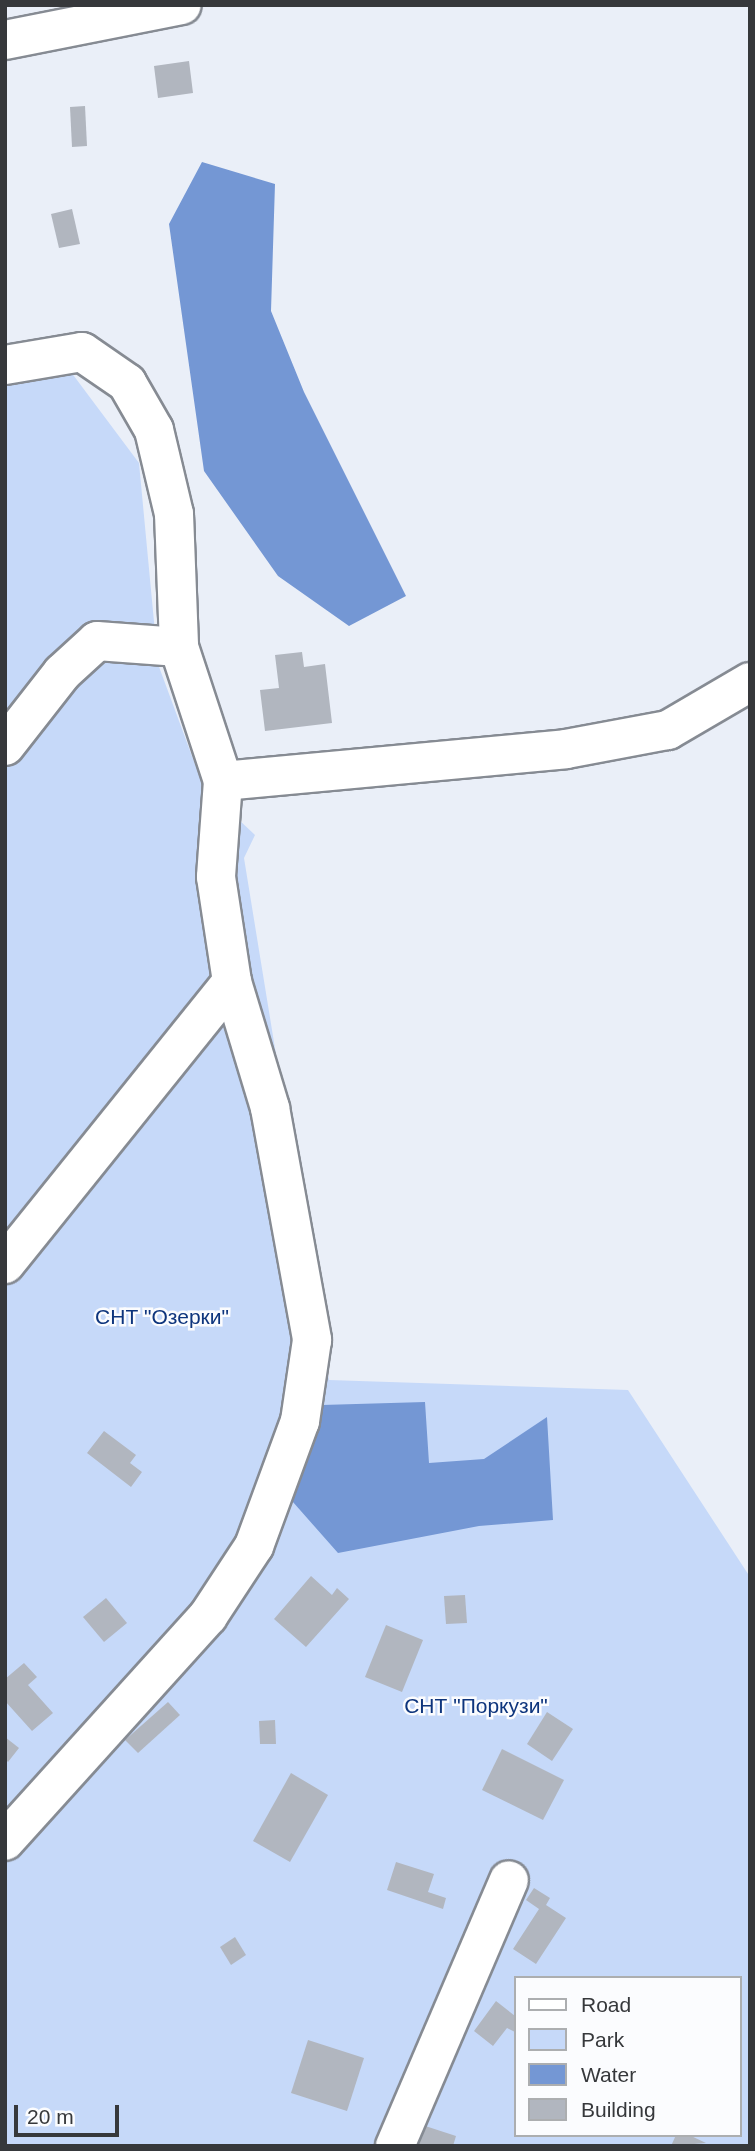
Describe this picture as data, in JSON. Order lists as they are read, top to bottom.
{
  "parks": ["СНТ \"Озерки\"", "СНТ \"Поркузи\""],
  "legend": [
    "Road",
    "Park",
    "Water",
    "Building"
  ],
  "scale_bar": "20 m"
}
